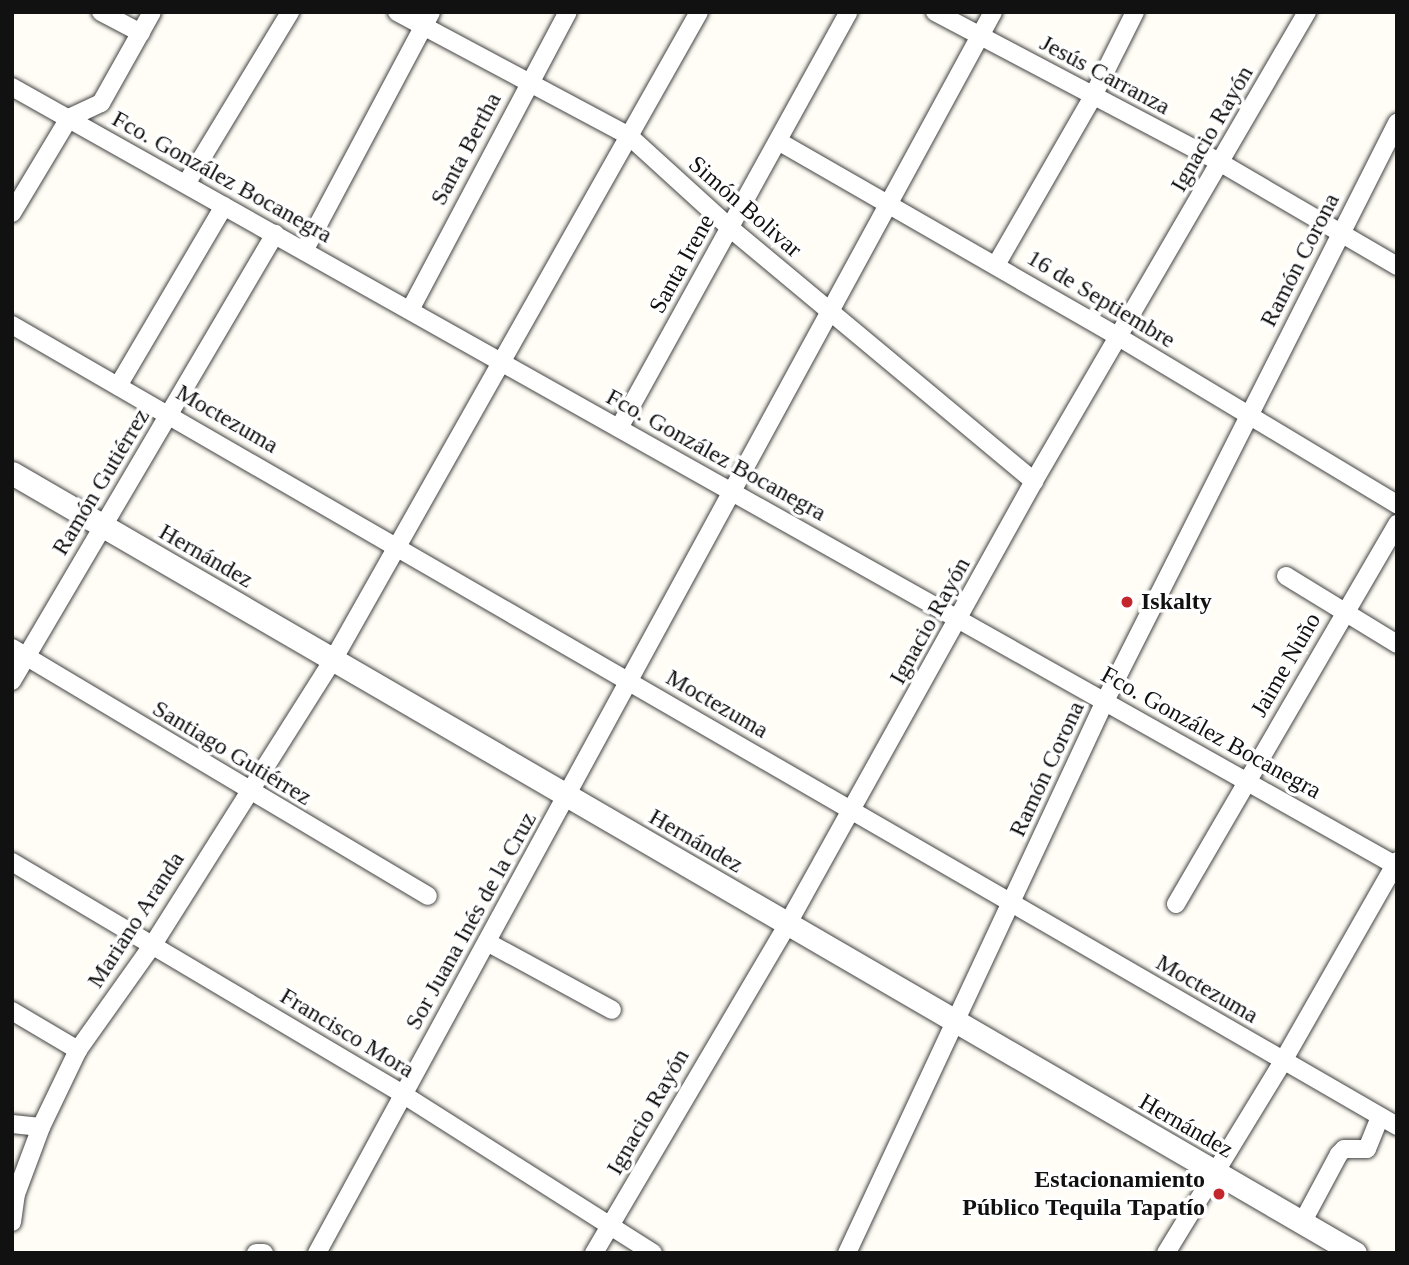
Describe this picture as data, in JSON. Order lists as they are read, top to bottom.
{
  "streets": {
    "street": [
      "Jesús Carranza",
      "Ignacio Rayón",
      "Santa Bertha",
      "Fco. González Bocanegra",
      "Simón Bolivar",
      "Ramón Corona",
      "Santa Irene",
      "16 de Septiembre",
      "Moctezuma",
      "Ramón Gutiérrez",
      "Hernández",
      "Jaime Nuño",
      "Santiago Gutiérrez",
      "Mariano Aranda",
      "Sor Juana Inés de la Cruz",
      "Francisco Mora"
    ]
  },
  "crossings": [
    ["Jesús Carranza", "Ignacio Rayón"],
    ["Jesús Carranza", "Ramón Corona"],
    ["Jesús Carranza", "Sor Juana Inés de la Cruz"],
    ["Ignacio Rayón", "Fco. González Bocanegra"],
    ["Ignacio Rayón", "Simón Bolivar"],
    ["Ignacio Rayón", "16 de Septiembre"],
    ["Ignacio Rayón", "Moctezuma"],
    ["Ignacio Rayón", "Hernández"],
    ["Ignacio Rayón", "Francisco Mora"],
    ["Santa Bertha", "Fco. González Bocanegra"],
    ["Santa Bertha", "Simón Bolivar"],
    ["Fco. González Bocanegra", "Ramón Corona"],
    ["Fco. González Bocanegra", "Santa Irene"],
    ["Fco. González Bocanegra", "Ramón Gutiérrez"],
    ["Fco. González Bocanegra", "Jaime Nuño"],
    ["Fco. González Bocanegra", "Mariano Aranda"],
    ["Fco. González Bocanegra", "Sor Juana Inés de la Cruz"],
    ["Simón Bolivar", "Santa Irene"],
    ["Simón Bolivar", "Mariano Aranda"],
    ["Simón Bolivar", "Sor Juana Inés de la Cruz"],
    ["Ramón Corona", "16 de Septiembre"],
    ["Ramón Corona", "Moctezuma"],
    ["Ramón Corona", "Hernández"],
    ["Santa Irene", "16 de Septiembre"],
    ["16 de Septiembre", "Sor Juana Inés de la Cruz"],
    ["Moctezuma", "Ramón Gutiérrez"],
    ["Moctezuma", "Mariano Aranda"],
    ["Moctezuma", "Sor Juana Inés de la Cruz"],
    ["Ramón Gutiérrez", "Hernández"],
    ["Ramón Gutiérrez", "Santiago Gutiérrez"],
    ["Hernández", "Mariano Aranda"],
    ["Hernández", "Sor Juana Inés de la Cruz"],
    ["Santiago Gutiérrez", "Mariano Aranda"],
    ["Mariano Aranda", "Francisco Mora"],
    ["Sor Juana Inés de la Cruz", "Francisco Mora"]
  ],
  "places": ["Iskalty", "Estacionamiento Público Tequila Tapatío"]
}
